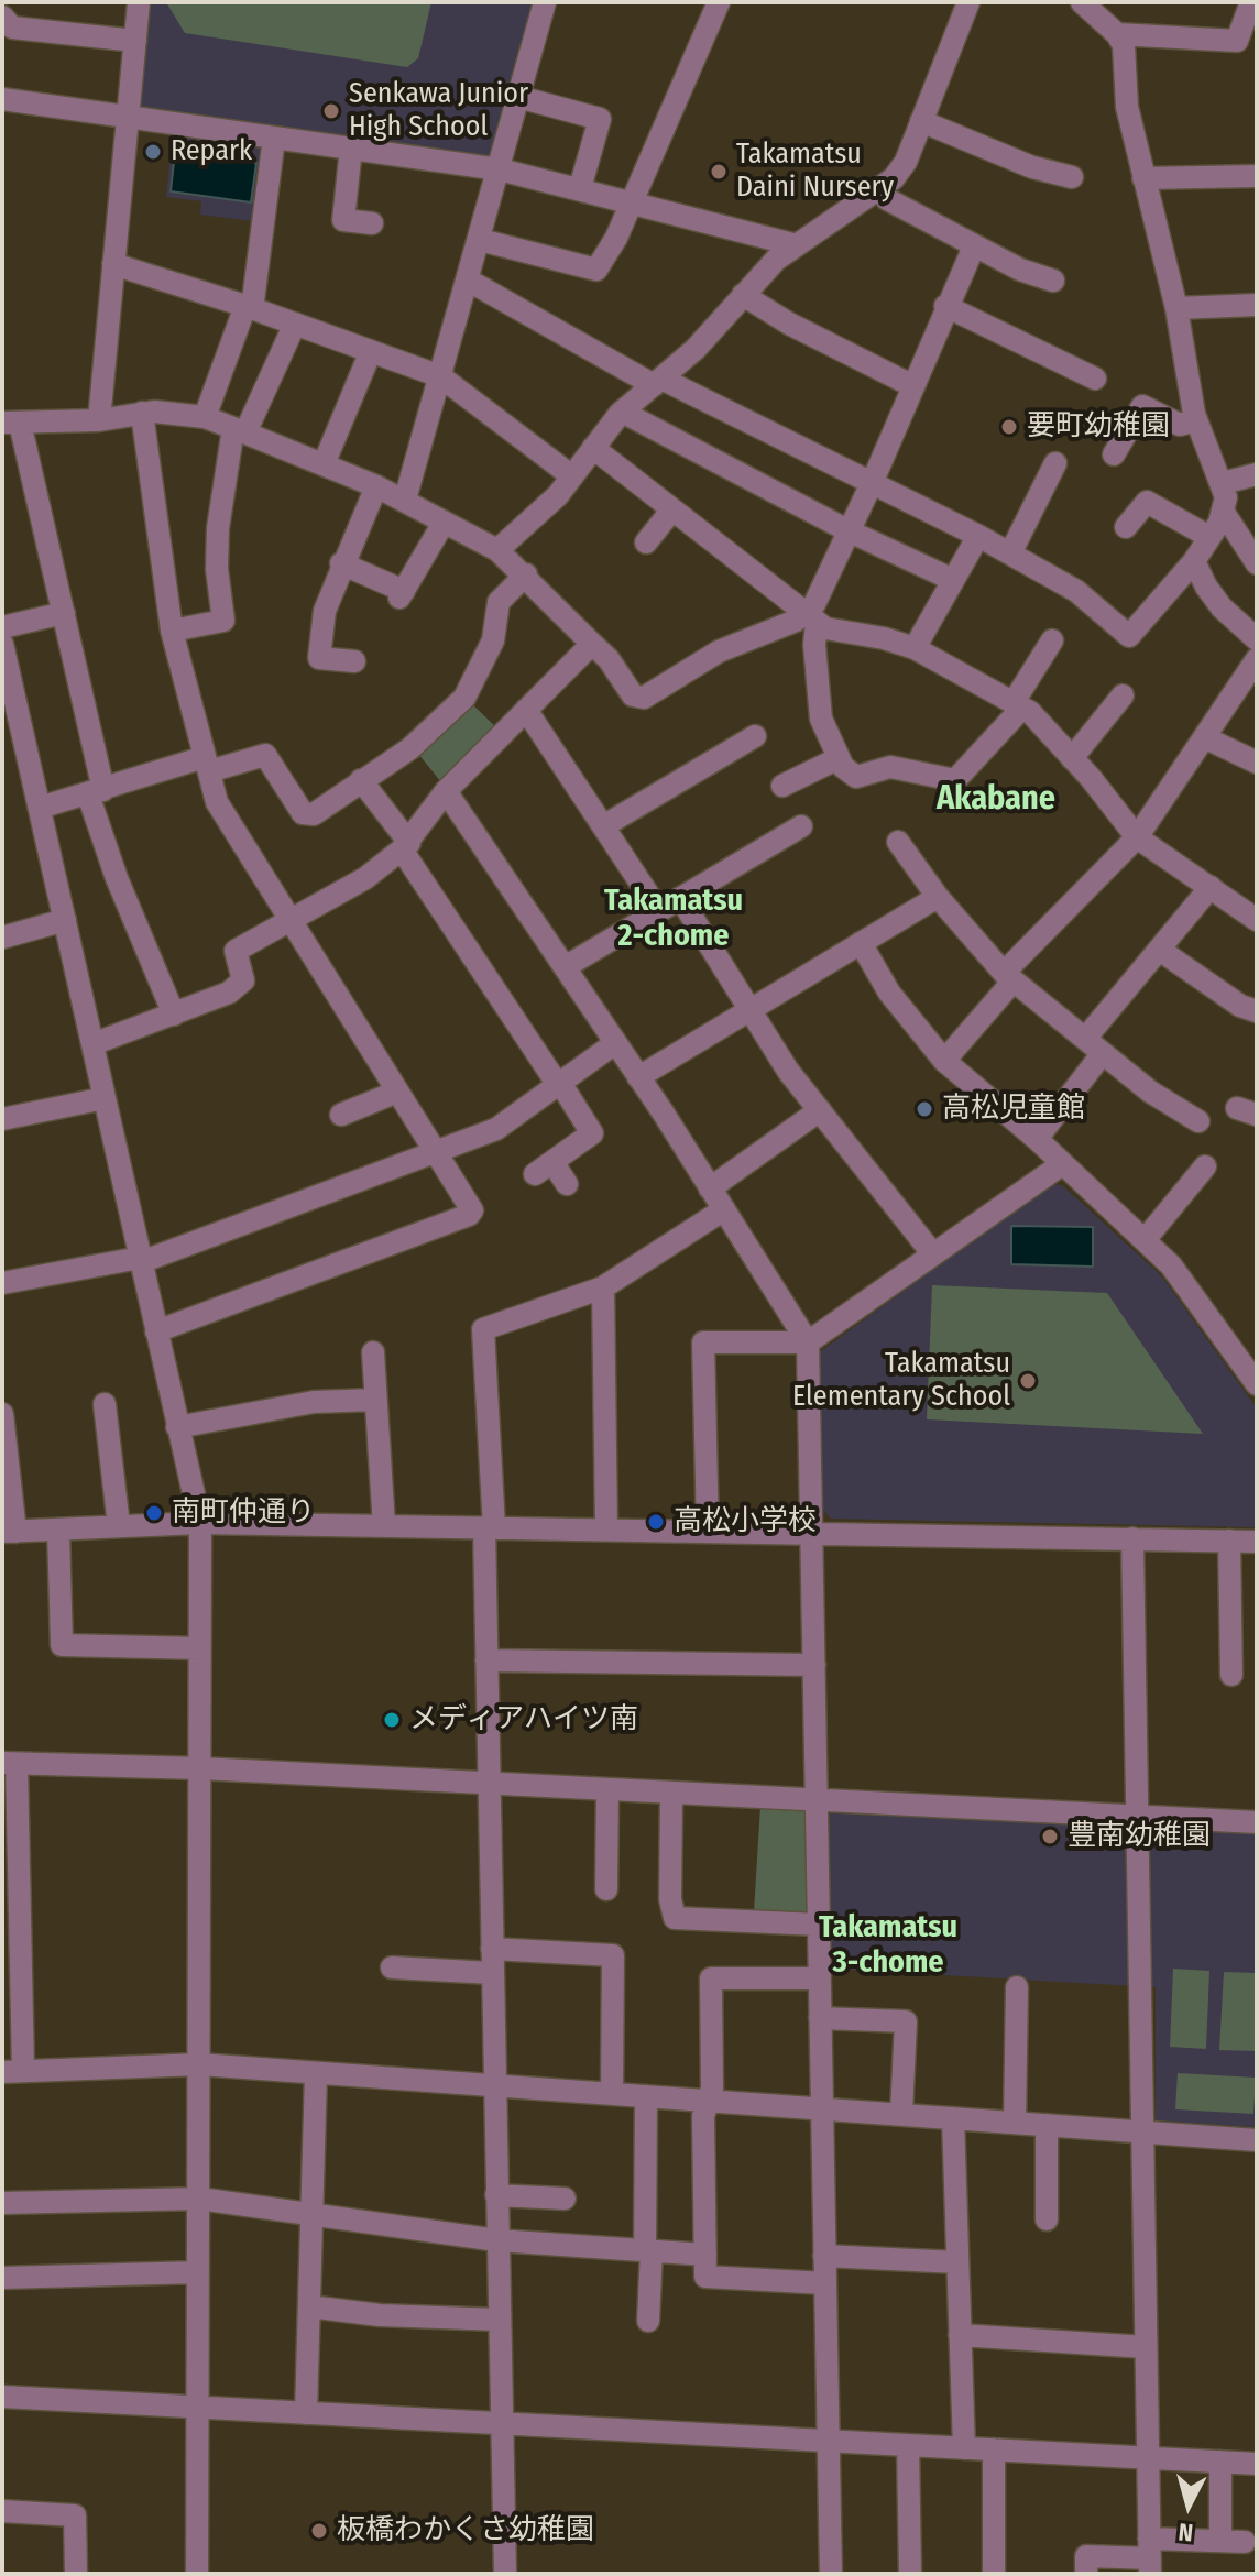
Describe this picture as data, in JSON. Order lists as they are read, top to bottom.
{
  "districts": ["Akabane", "Takamatsu 2-chome", "Takamatsu 3-chome"],
  "places": [
    "Senkawa Junior High School",
    "Repark",
    "Takamatsu Daini Nursery",
    "要町幼稚園",
    "高松児童館",
    "Takamatsu Elementary School",
    "南町仲通り",
    "高松小学校",
    "メディアハイツ南",
    "豊南幼稚園",
    "板橋わかくさ幼稚園"
  ],
  "north": "bottom"
}
